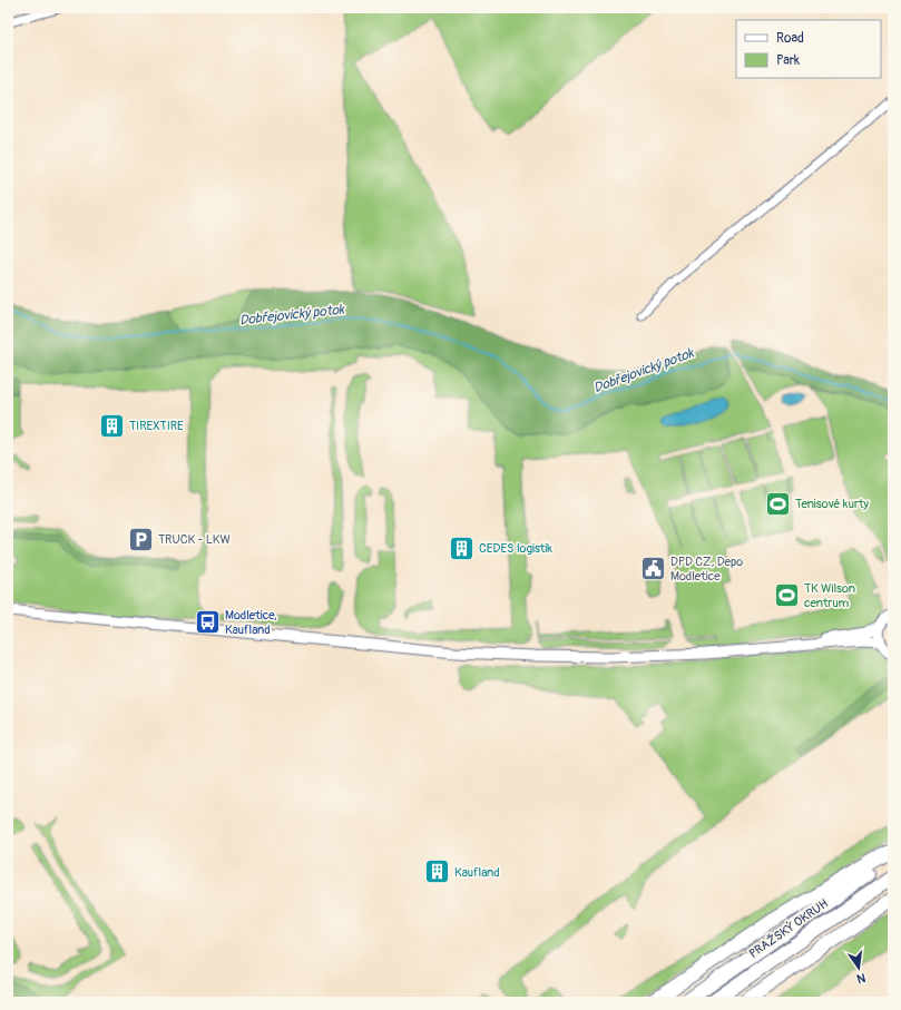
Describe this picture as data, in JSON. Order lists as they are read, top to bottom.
{
  "streets": {
    "highway": ["PRAŽSKÝ OKRUH"]
  },
  "water": ["Dobřejovický potok"],
  "places": {
    "building": ["TIREXTIRE", "CEDES logistik", "Kaufland"],
    "sports": ["Tenisové kurty", "TK Wilson centrum"],
    "parking": ["TRUCK - LKW"],
    "public building": ["DPD CZ, Depo Modletice"],
    "bus stop": ["Modletice, Kaufland"]
  },
  "legend": ["Road", "Park"],
  "north": "bottom"
}
